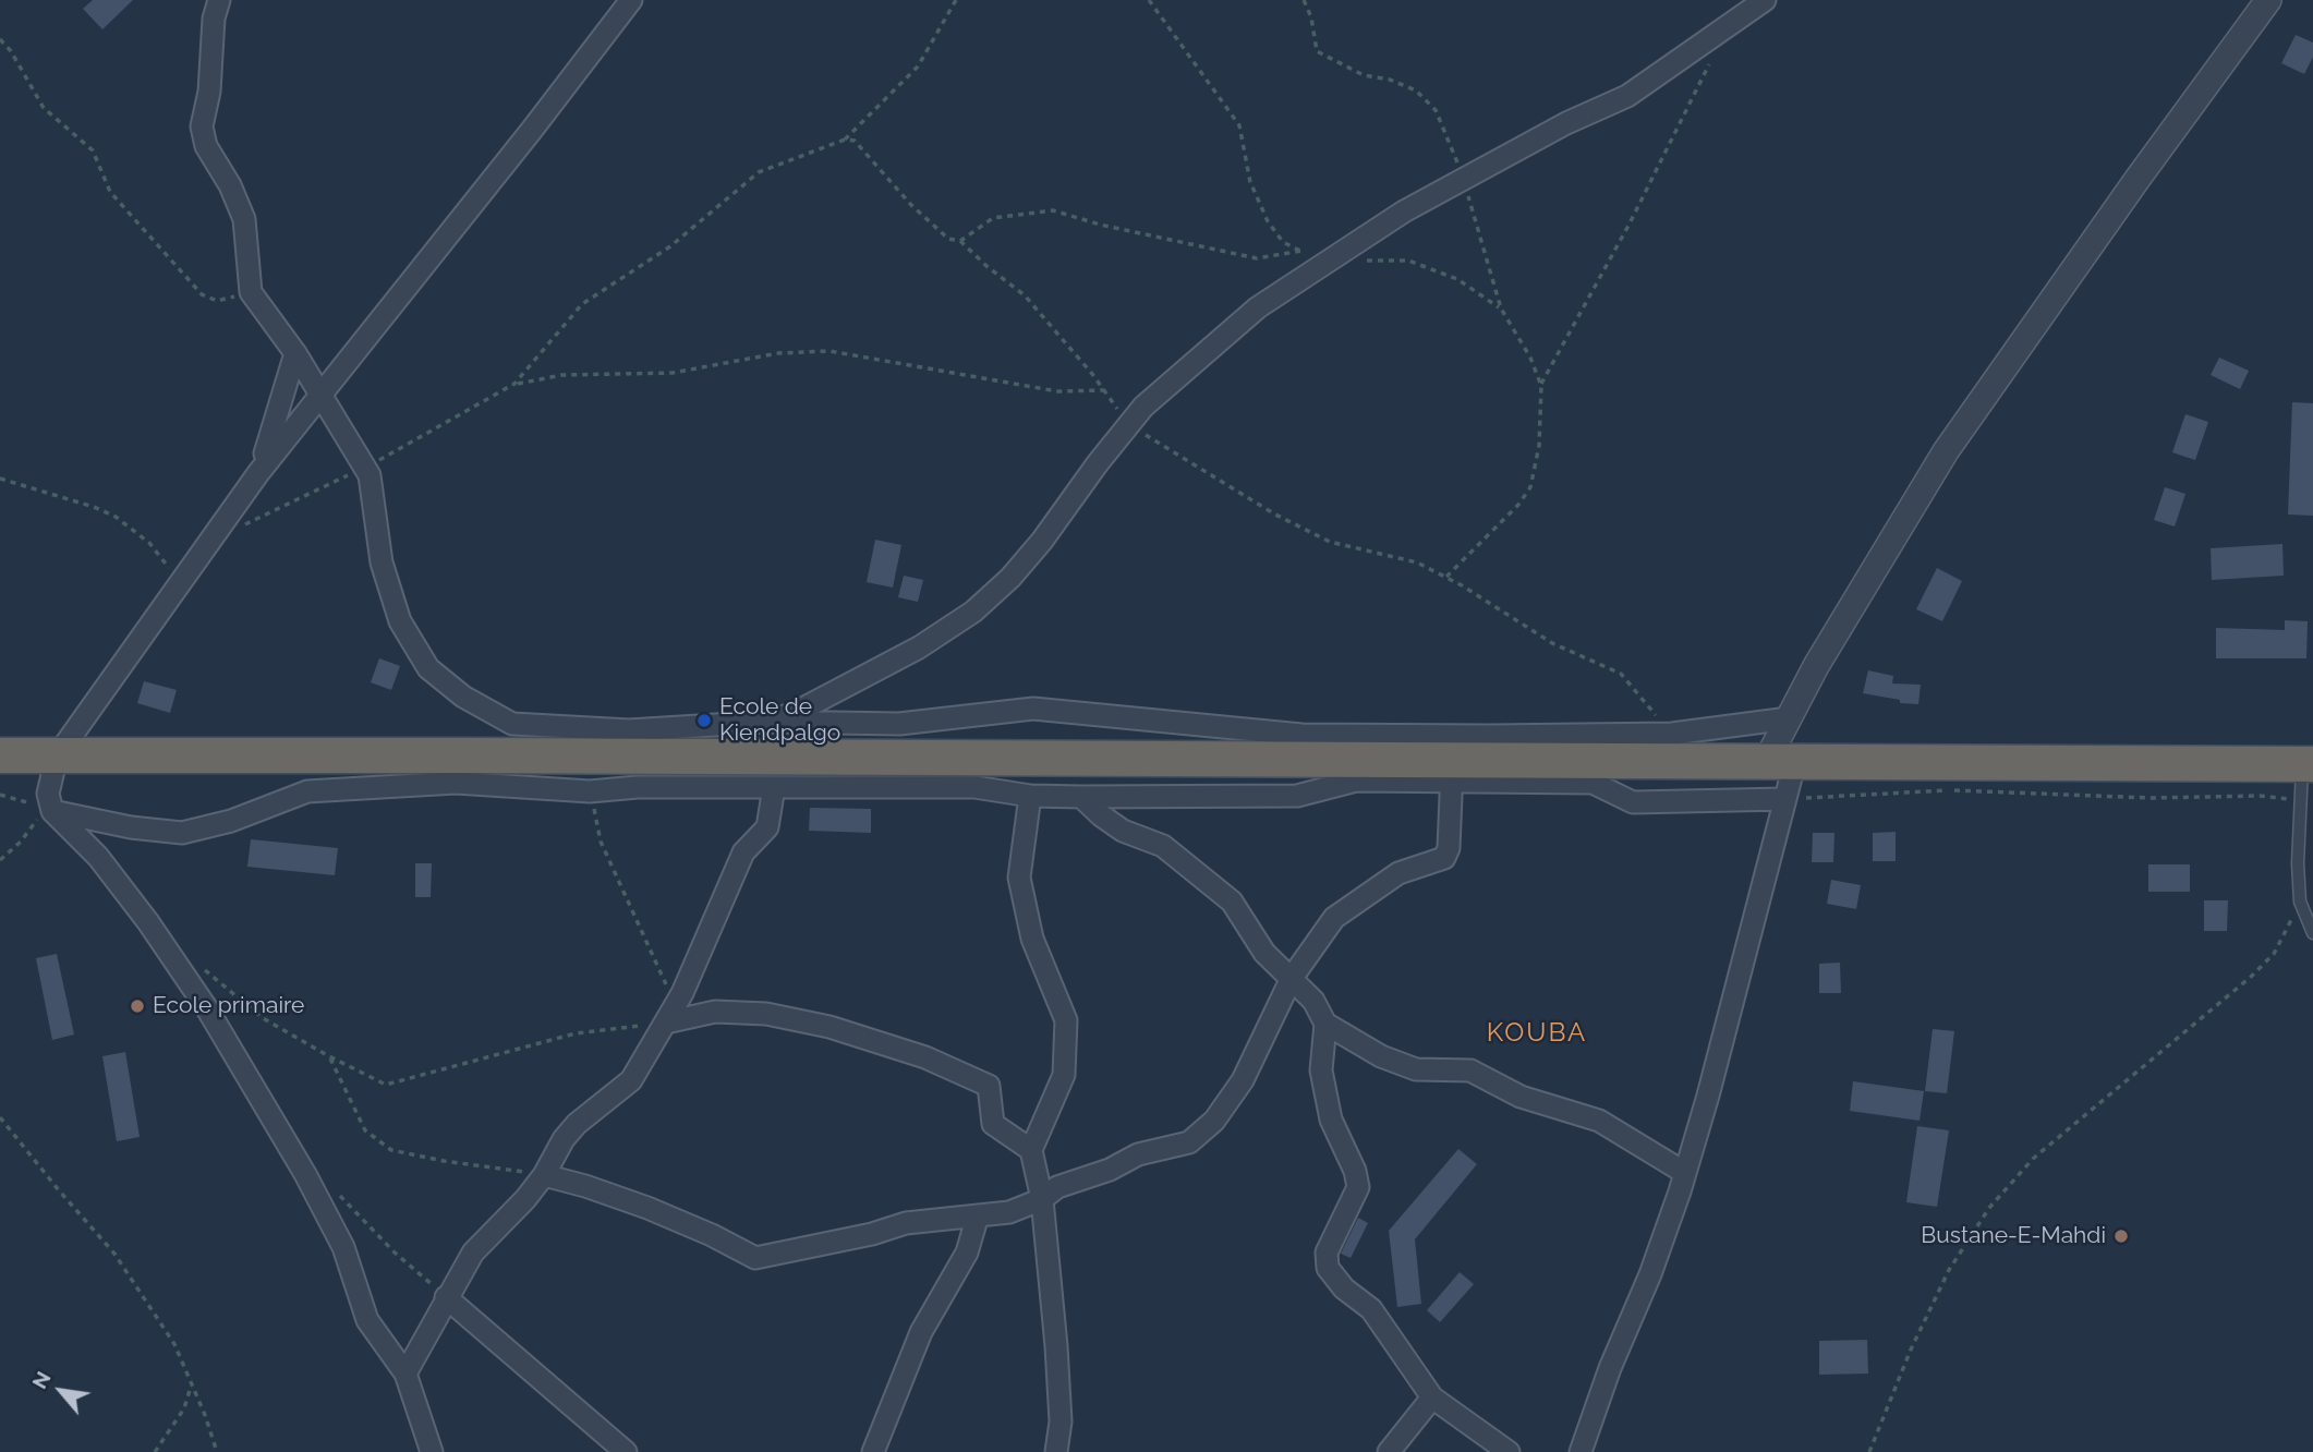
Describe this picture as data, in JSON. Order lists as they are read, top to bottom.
{
  "districts": ["KOUBA"],
  "places": ["Ecole de Kiendpalgo", "Ecole primaire", "Bustane-E-Mahdi"],
  "north": "top left"
}
